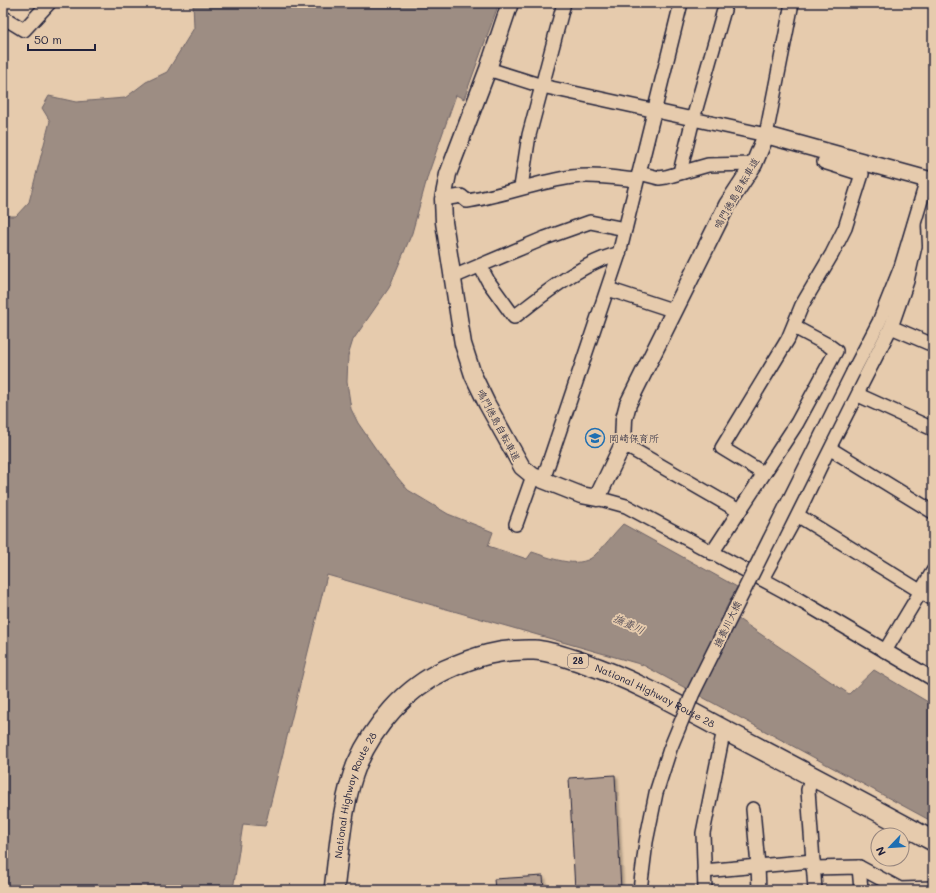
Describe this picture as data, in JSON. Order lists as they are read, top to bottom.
{
  "streets": {
    "highway": ["28", "National Highway Route 28"],
    "main road": ["鳴門徳島自転車道"],
    "street": ["撫養川大橋"]
  },
  "water": ["撫養川"],
  "places": {
    "school or university": ["岡崎保育所"]
  },
  "scale_bar": "50 m",
  "north": "bottom left"
}
